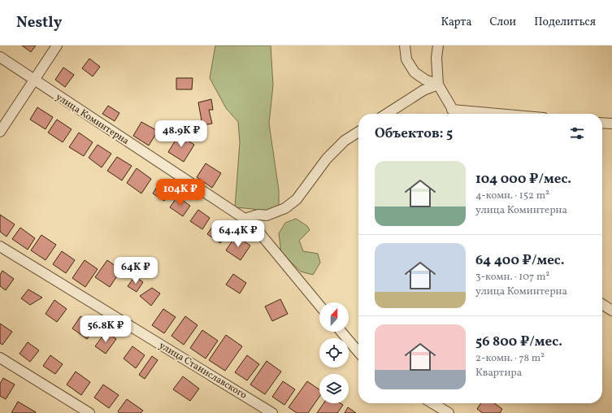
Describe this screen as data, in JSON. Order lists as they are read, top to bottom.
{
  "streets": {
    "street": ["улица Коминтерна", "улица Станиславского"]
  },
  "north": "top",
  "page": {
    "header": "Nestly",
    "nav": ["Карта", "Слои", "Поделиться"],
    "heading": "Объектов: 5",
    "price": [
      "48.9K ₽",
      "104K ₽",
      "64.4K ₽",
      "64K ₽",
      "56.8K ₽"
    ],
    "list": [
      {
        "name": "104 000 ₽/мес.",
        "note": "4-комн. · 152 m² · улица Коминтерна"
      },
      {
        "name": "64 400 ₽/мес.",
        "note": "3-комн. · 107 m² · улица Коминтерна"
      },
      {
        "name": "56 800 ₽/мес.",
        "note": "2-комн. · 78 m² · Квартира"
      }
    ]
  }
}
